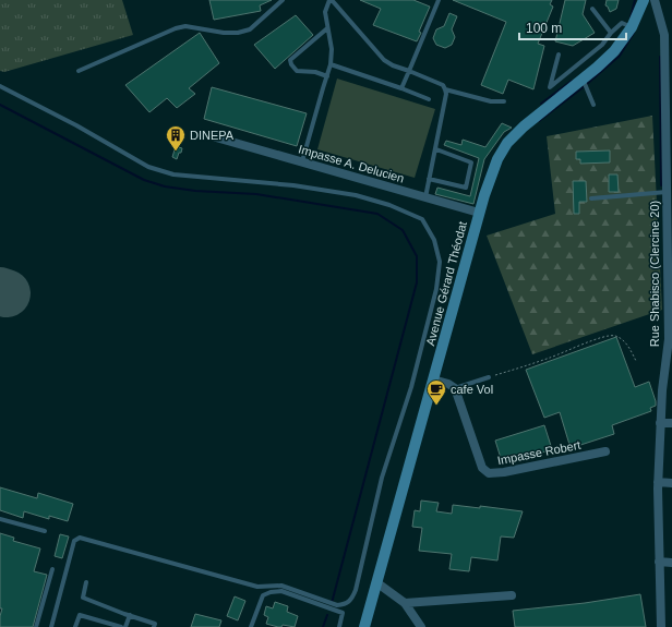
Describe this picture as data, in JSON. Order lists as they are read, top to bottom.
{
  "streets": {
    "street": [
      "Impasse A. Delucien",
      "Rue Shabisco (Clercine 20)",
      "Avenue Gérard Théodat",
      "Impasse Robert"
    ]
  },
  "crossings": [
    ["Impasse A. Delucien", "Avenue Gérard Théodat"]
  ],
  "places": {
    "building": ["DINEPA"],
    "cafe": ["cafe Vol"]
  },
  "scale_bar": "100 m"
}
